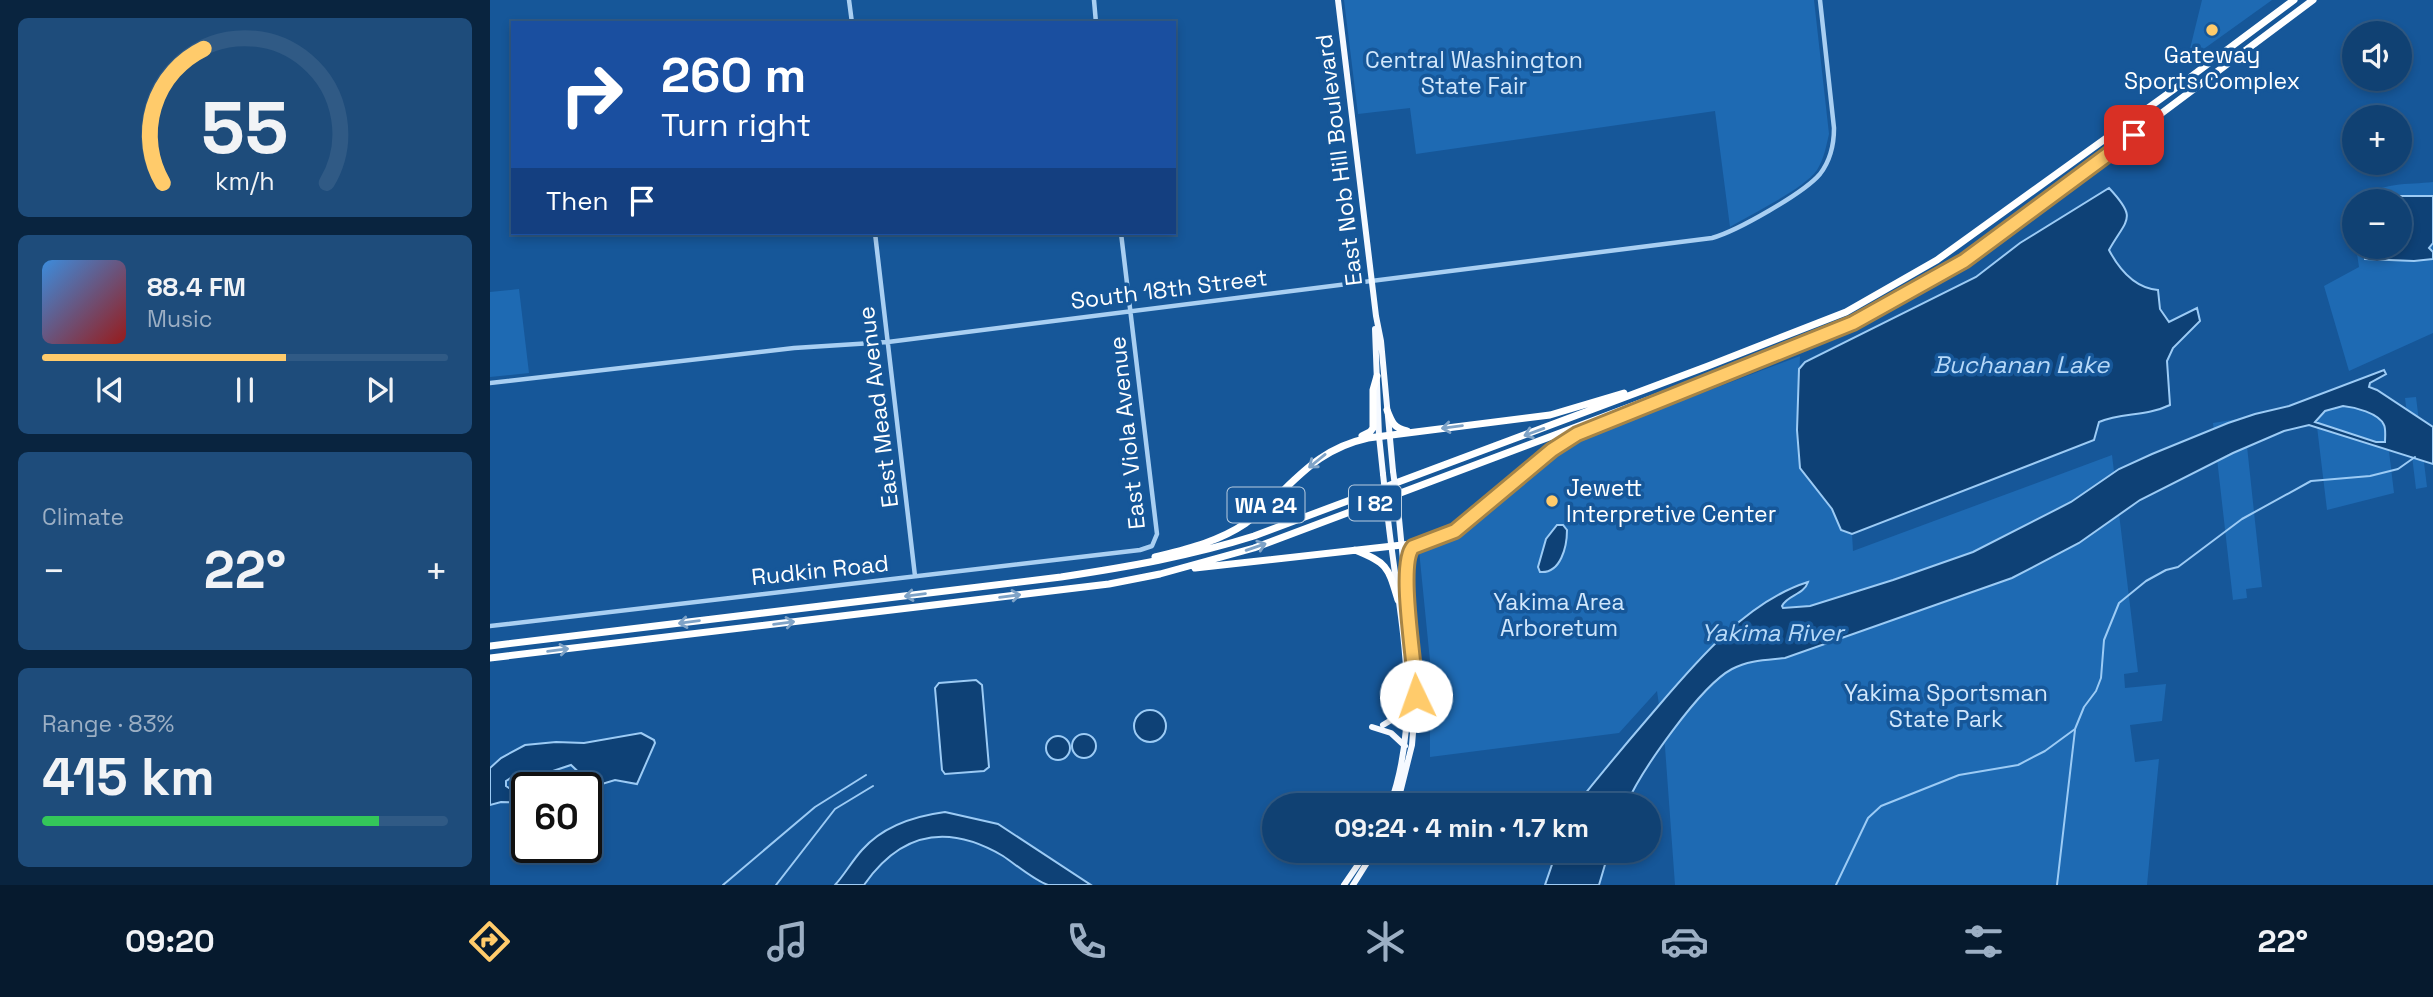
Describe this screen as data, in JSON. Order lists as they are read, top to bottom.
{
  "streets": {
    "highway": ["I 82", "WA 24"],
    "main road": ["East Nob Hill Boulevard"],
    "street": [
      "South 18th Street",
      "East Mead Avenue",
      "East Viola Avenue",
      "Rudkin Road"
    ]
  },
  "crossings": [
    ["East Nob Hill Boulevard", "South 18th Street"],
    ["East Nob Hill Boulevard", "WA 24"],
    ["South 18th Street", "East Mead Avenue"],
    ["South 18th Street", "East Viola Avenue"],
    ["East Mead Avenue", "Rudkin Road"],
    ["East Viola Avenue", "Rudkin Road"],
    ["I 82", "WA 24"]
  ],
  "water": ["Buchanan Lake", "Yakima River"],
  "parks": ["Central Washington State Fair", "Yakima Area Arboretum", "Yakima Sportsman State Park"],
  "places": ["Gateway Sports Complex", "Jewett Interpretive Center"],
  "page": {
    "map_buttons": ["+", "−"],
    "turn": ["260 m", "Turn right"],
    "then": "Then",
    "song": ["88.4 FM", "Music"],
    "tile": [
      "Climate",
      ["Range · 83%", "415 km"]
    ],
    "heat": ["−", "22°", "+"],
    "limit": "60",
    "trip": "09:24 · 4 min · 1.7 km",
    "tabs": ["09:20", "22°"],
    "gauge": ["55", "km/h"]
  }
}
